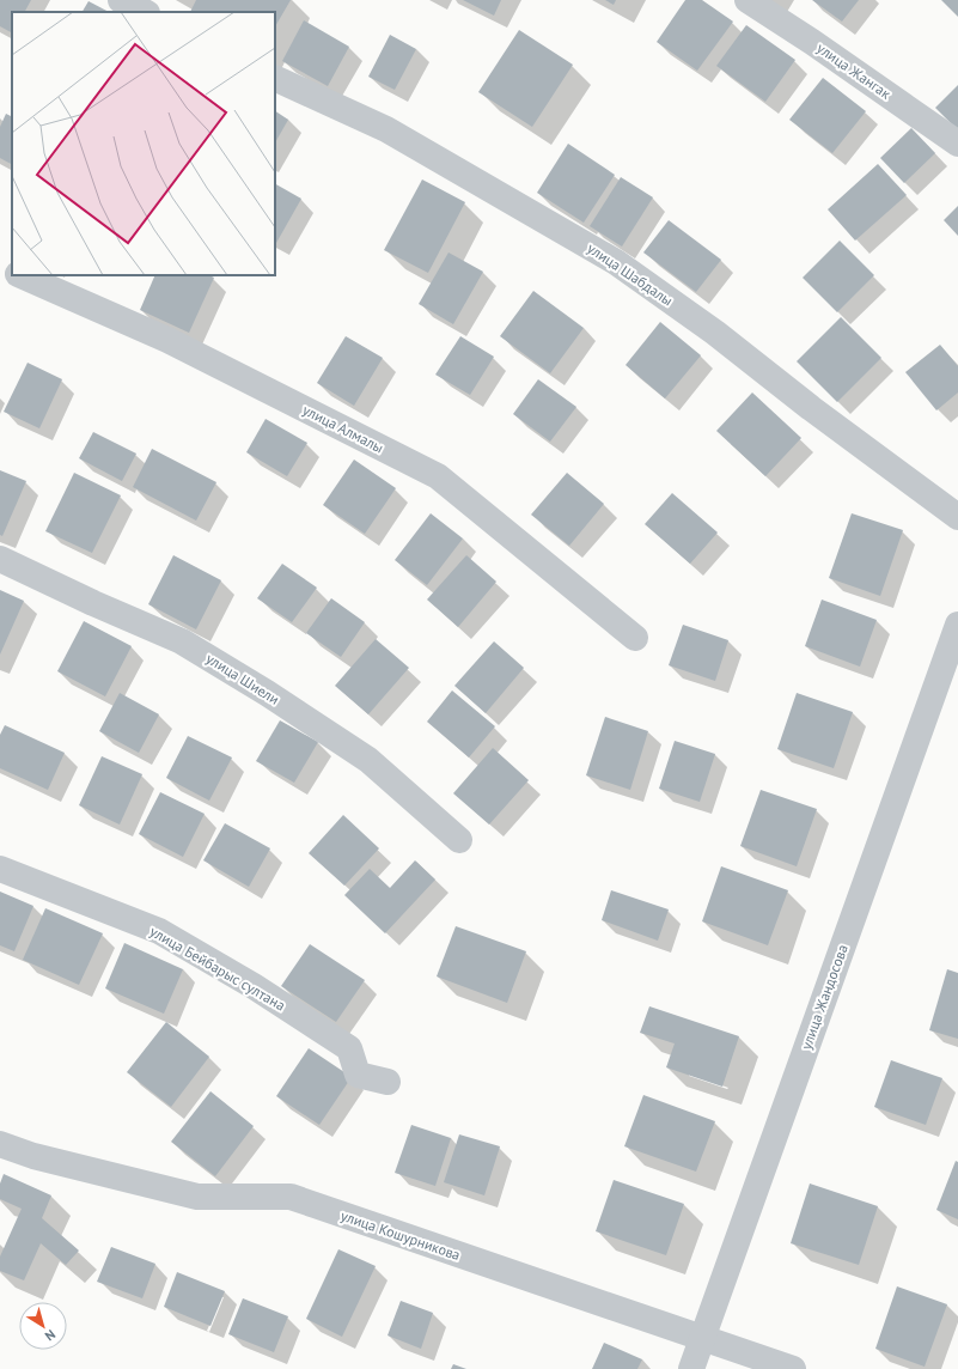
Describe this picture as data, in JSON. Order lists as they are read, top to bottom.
{
  "streets": {
    "street": [
      "улица Жангак",
      "улица Шабдалы",
      "улица Алмалы",
      "улица Шиели",
      "улица Бейбарыс султана",
      "улица Жандосова",
      "улица Кошурникова"
    ]
  },
  "crossings": [
    ["улица Жандосова", "улица Кошурникова"]
  ],
  "north": "bottom right"
}
